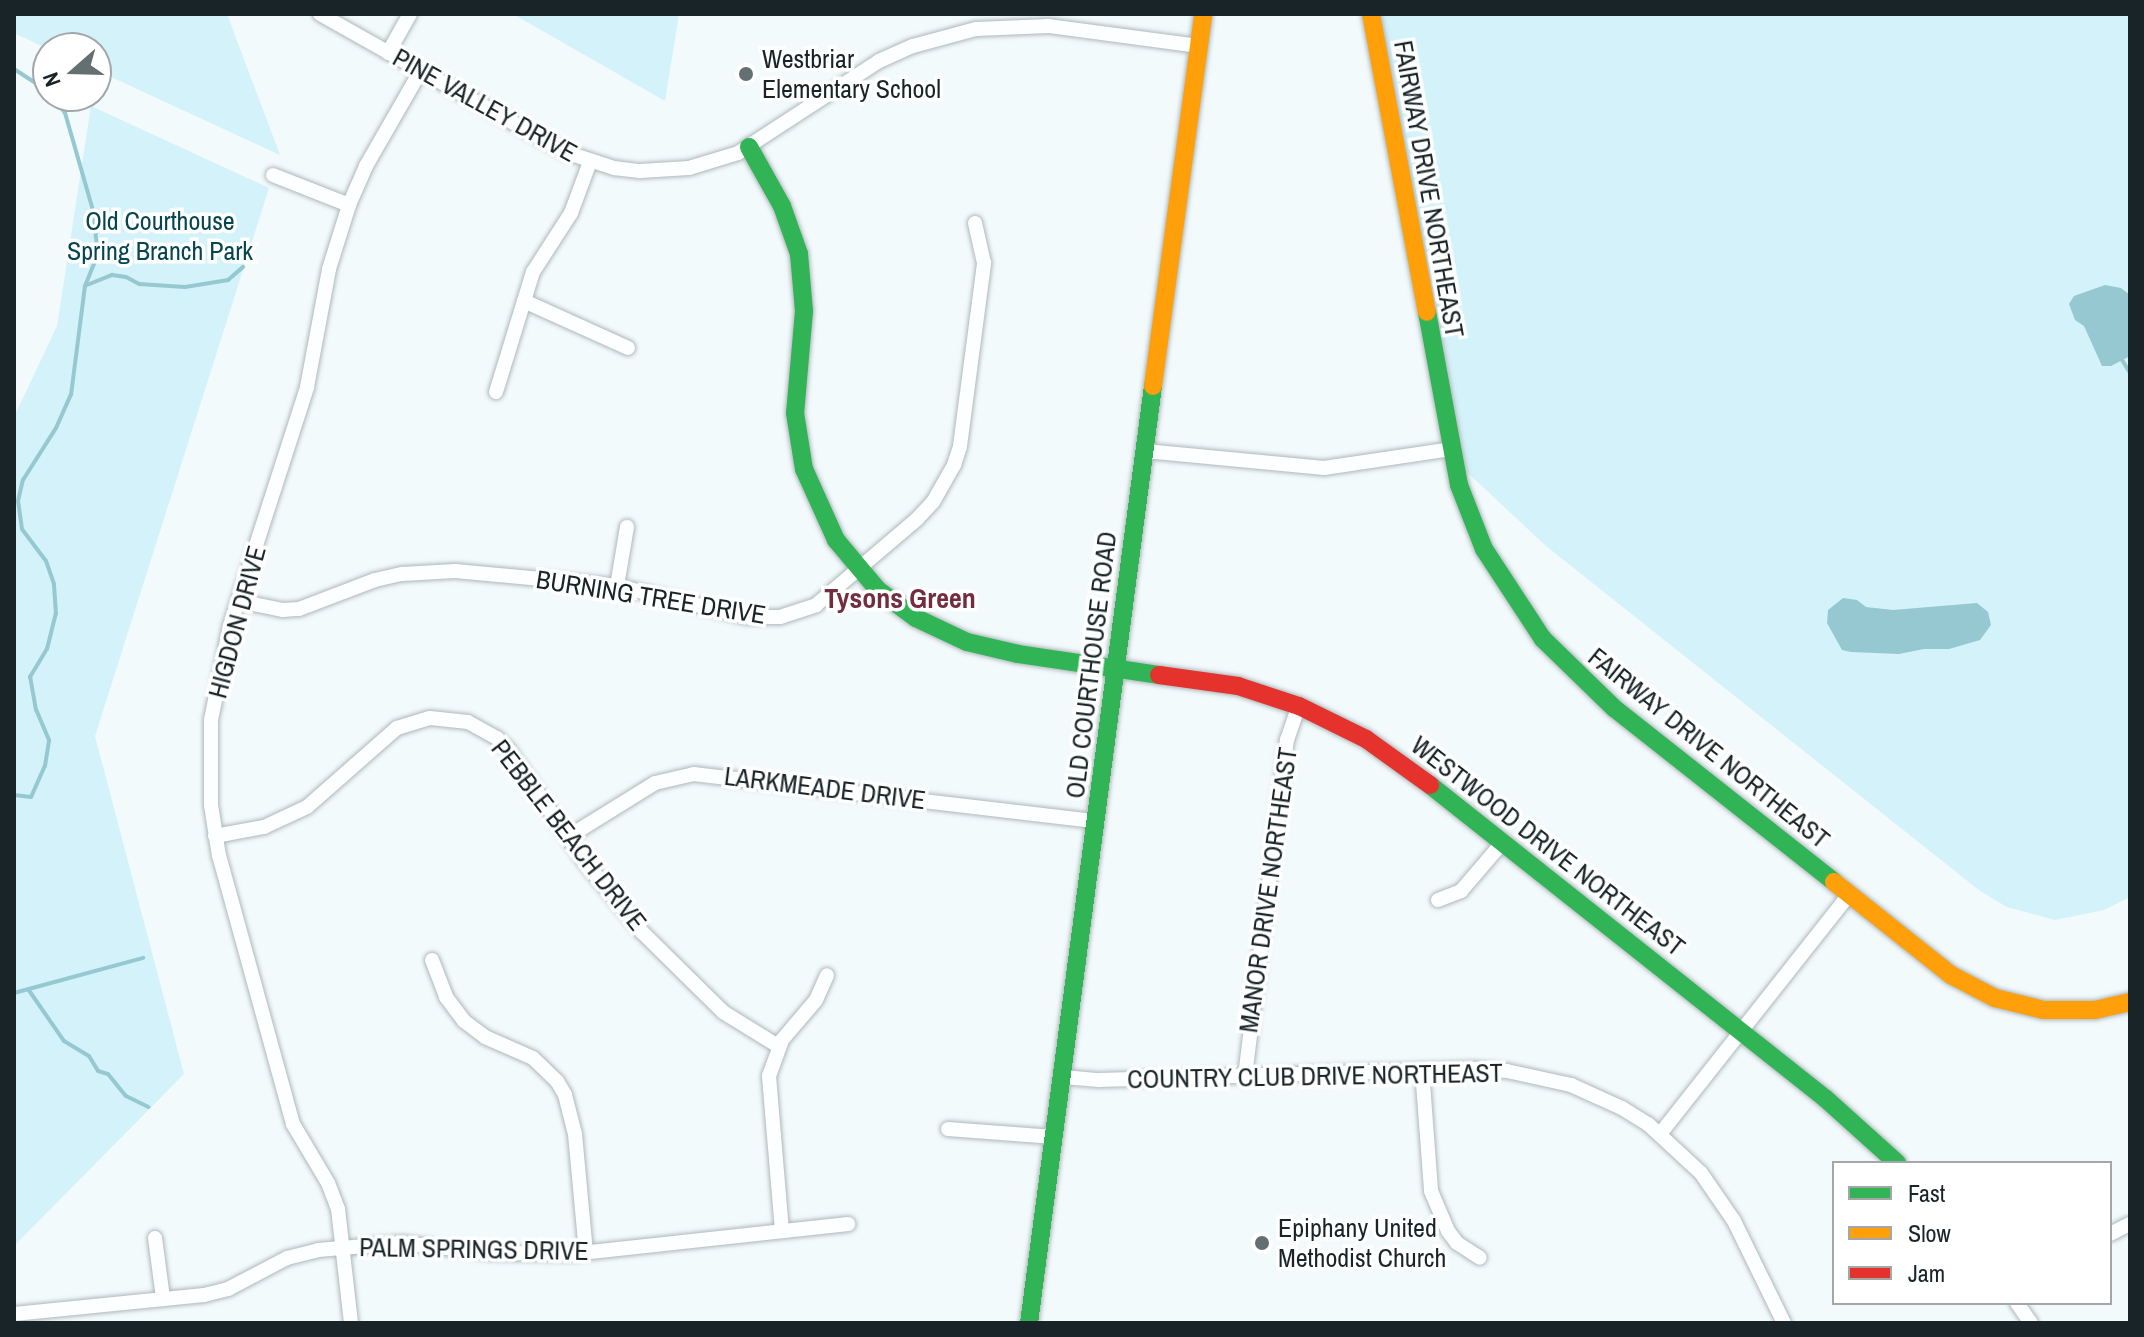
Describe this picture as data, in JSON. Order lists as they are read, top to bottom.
{
  "streets": {
    "street": [
      "PINE VALLEY DRIVE",
      "FAIRWAY DRIVE NORTHEAST",
      "BURNING TREE DRIVE",
      "HIGDON DRIVE",
      "OLD COURTHOUSE ROAD",
      "LARKMEADE DRIVE",
      "PEBBLE BEACH DRIVE",
      "WESTWOOD DRIVE NORTHEAST",
      "MANOR DRIVE NORTHEAST",
      "COUNTRY CLUB DRIVE NORTHEAST",
      "PALM SPRINGS DRIVE"
    ]
  },
  "crossings": [
    ["PINE VALLEY DRIVE", "HIGDON DRIVE"],
    ["PINE VALLEY DRIVE", "OLD COURTHOUSE ROAD"],
    ["PINE VALLEY DRIVE", "WESTWOOD DRIVE NORTHEAST"],
    ["BURNING TREE DRIVE", "HIGDON DRIVE"],
    ["BURNING TREE DRIVE", "WESTWOOD DRIVE NORTHEAST"],
    ["HIGDON DRIVE", "PEBBLE BEACH DRIVE"],
    ["HIGDON DRIVE", "PALM SPRINGS DRIVE"],
    ["OLD COURTHOUSE ROAD", "LARKMEADE DRIVE"],
    ["OLD COURTHOUSE ROAD", "WESTWOOD DRIVE NORTHEAST"],
    ["OLD COURTHOUSE ROAD", "COUNTRY CLUB DRIVE NORTHEAST"],
    ["LARKMEADE DRIVE", "PEBBLE BEACH DRIVE"],
    ["WESTWOOD DRIVE NORTHEAST", "MANOR DRIVE NORTHEAST"],
    ["MANOR DRIVE NORTHEAST", "COUNTRY CLUB DRIVE NORTHEAST"]
  ],
  "districts": ["Tysons Green"],
  "parks": ["Old Courthouse Spring Branch Park"],
  "places": ["Westbriar Elementary School", "Epiphany United Methodist Church"],
  "legend": ["Fast", "Slow", "Jam"],
  "north": "left"
}
